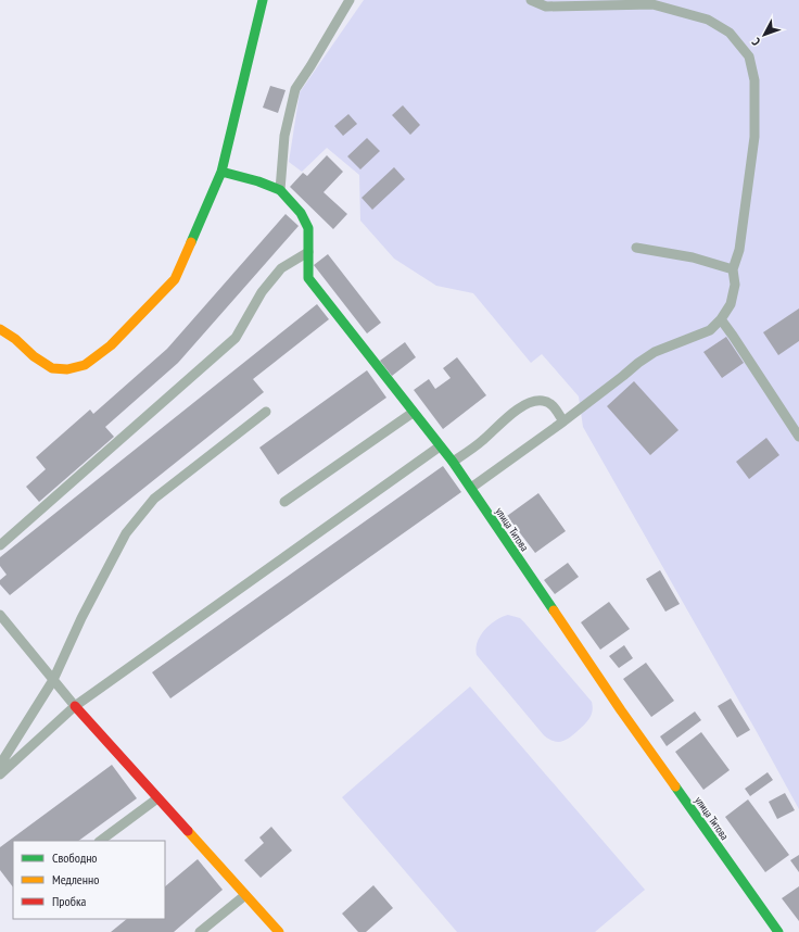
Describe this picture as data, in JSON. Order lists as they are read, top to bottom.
{
  "streets": {
    "street": ["улица Титова"]
  },
  "legend": ["Свободно", "Медленно", "Пробка"],
  "north": "bottom left"
}
